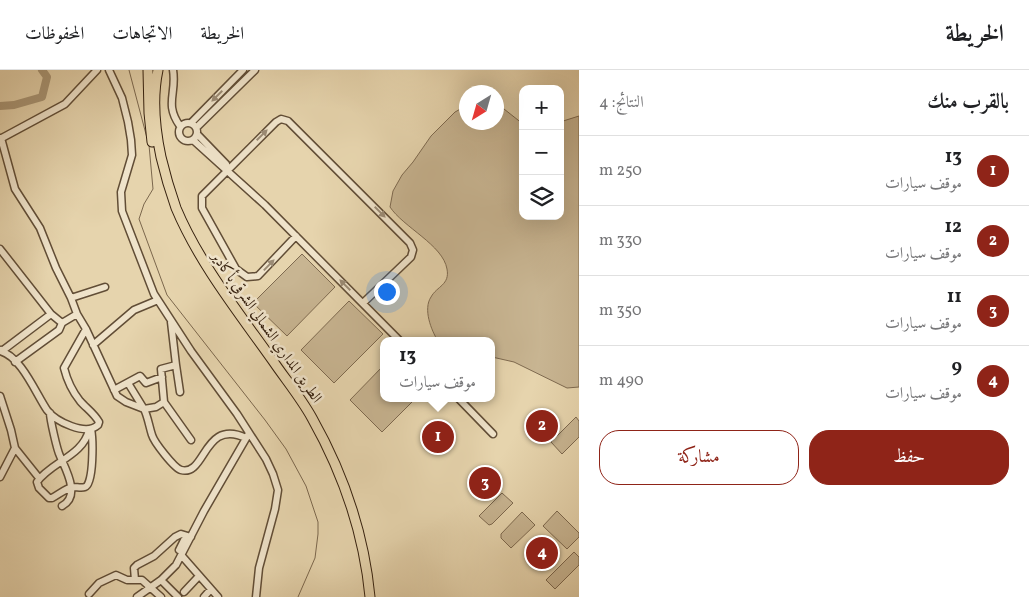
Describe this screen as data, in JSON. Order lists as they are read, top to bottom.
{
  "streets": {
    "highway": ["الطريق المداري الشمالي الشرقي بأكادير"]
  },
  "north": "bottom left",
  "page": {
    "header": "الخريطة",
    "nav": ["الخريطة", "الاتجاهات", "المحفوظات"],
    "heading": ["بالقرب منك", "النتائج: 4"],
    "map_buttons": ["+", "−"],
    "list": [
      {
        "mark": "1",
        "name": "13",
        "note": "موقف سيارات",
        "value": "250 m"
      },
      {
        "mark": "2",
        "name": "12",
        "note": "موقف سيارات",
        "value": "330 m"
      },
      {
        "mark": "3",
        "name": "11",
        "note": "موقف سيارات",
        "value": "350 m"
      },
      {
        "mark": "4",
        "name": "9",
        "note": "موقف سيارات",
        "value": "490 m"
      }
    ],
    "popup": ["13", "موقف سيارات"],
    "pins": [
      "2",
      "1",
      "3",
      "4"
    ],
    "buttons": ["حفظ", "مشاركة"]
  }
}
